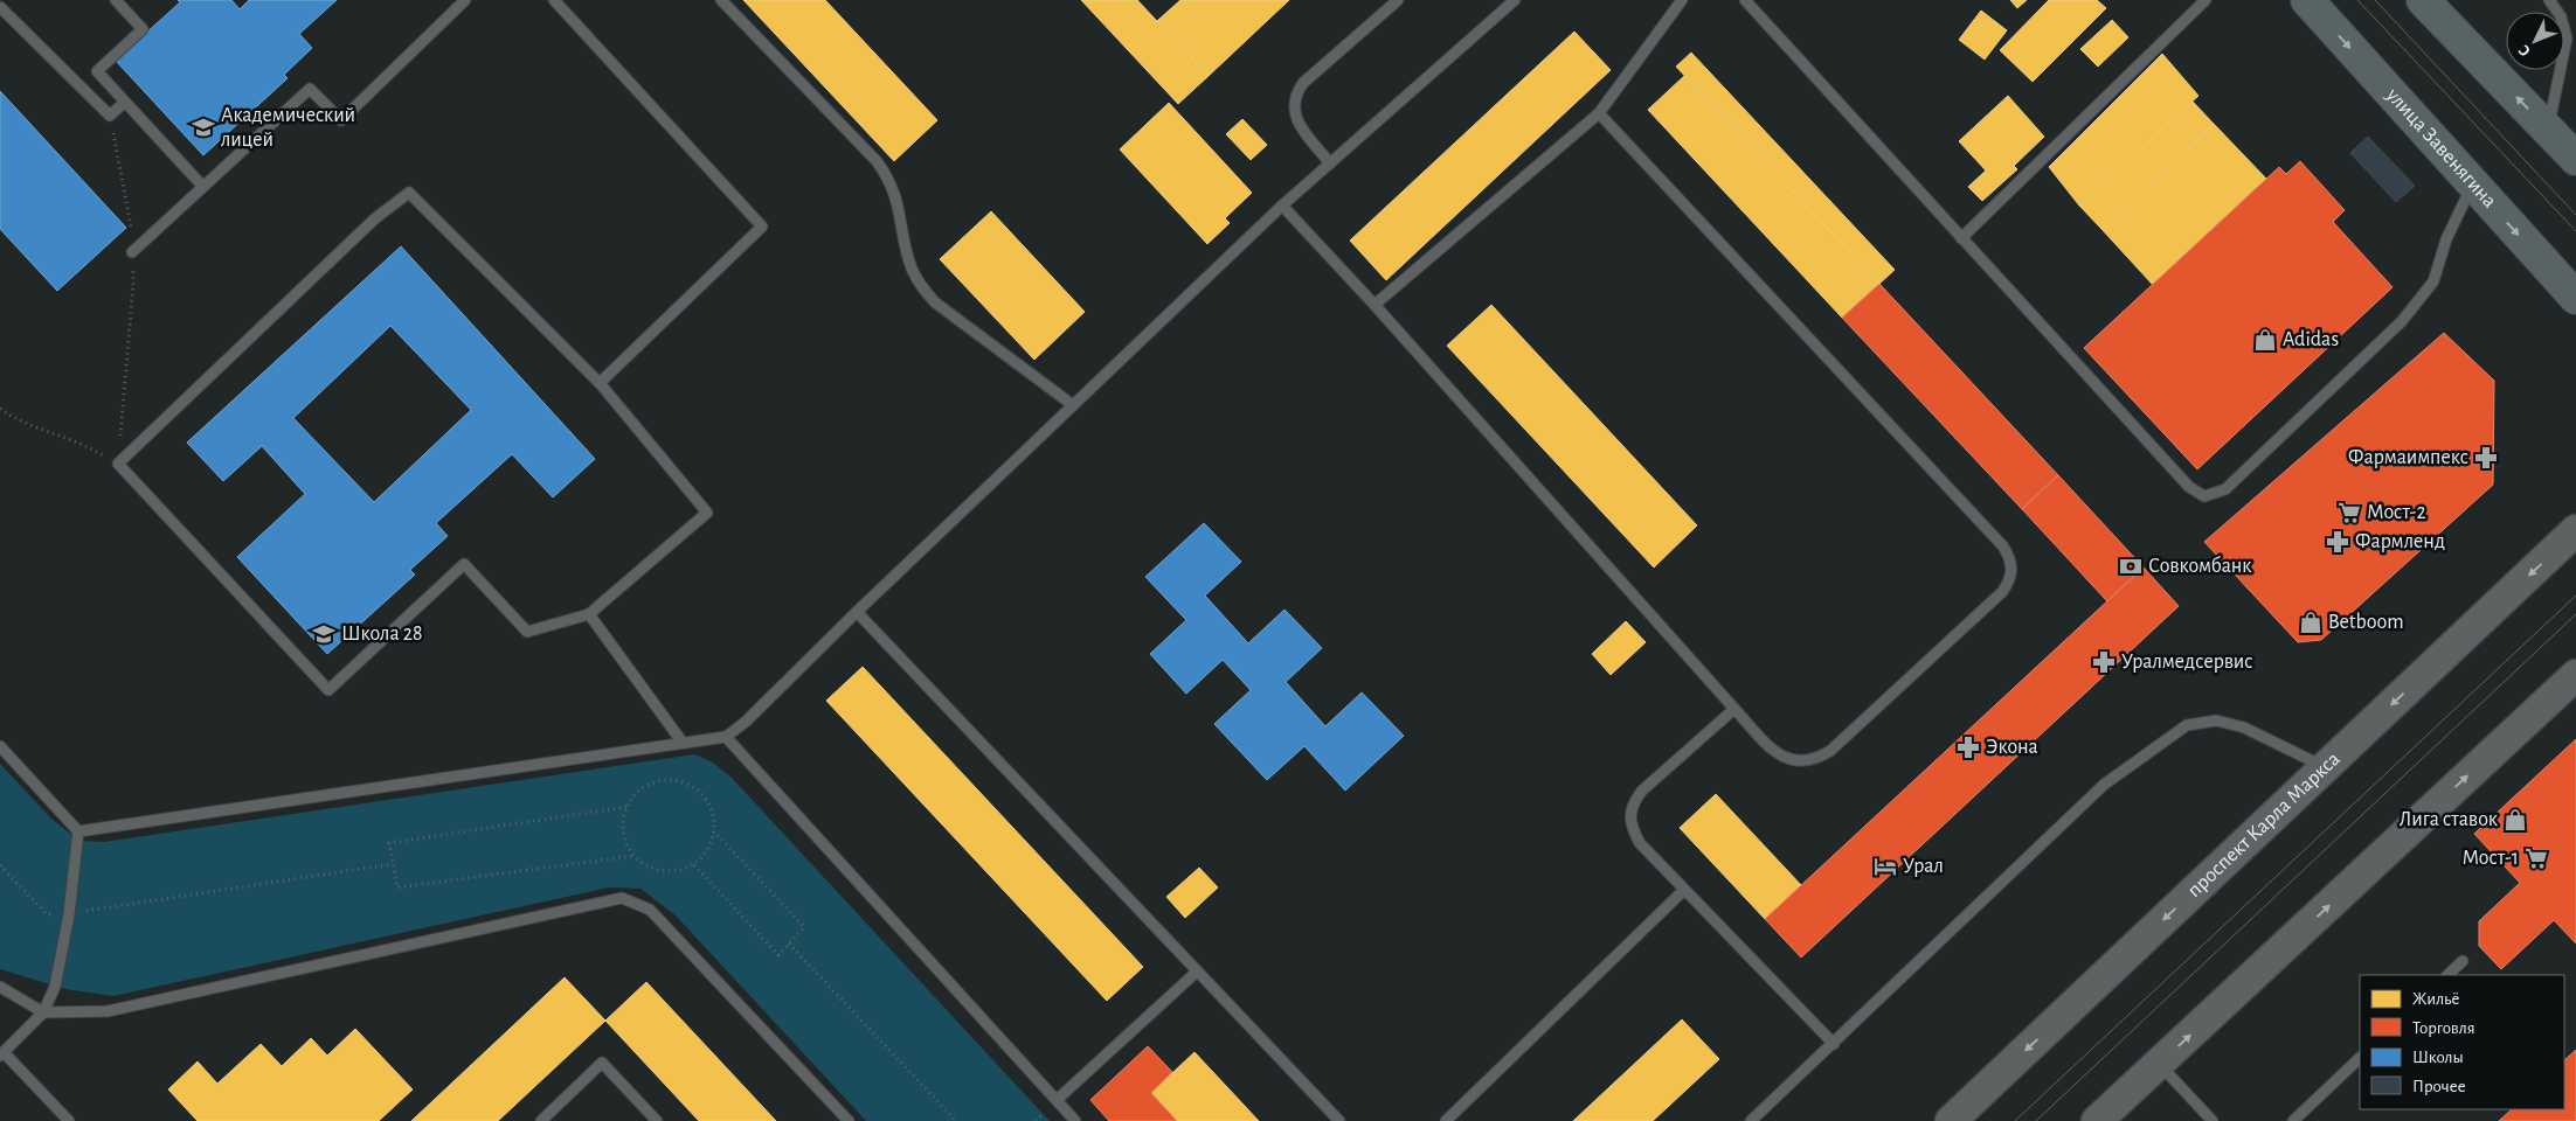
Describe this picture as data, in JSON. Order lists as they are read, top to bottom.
{
  "streets": {
    "main road": ["улица Завенягина", "проспект Карла Маркса"]
  },
  "places": {
    "school or university": ["Академический лицей", "Школа 28"],
    "shop": ["Adidas", "Betboom", "Лига ставок"],
    "pharmacy": [
      "Фармаимпекс",
      "Фармленд",
      "Уралмедсервис",
      "Экона"
    ],
    "supermarket": ["Мост-2", "Мост-1"],
    "bank": ["Совкомбанк"],
    "hotel": ["Урал"]
  },
  "legend": [
    "Жильё",
    "Торговля",
    "Школы",
    "Прочее"
  ],
  "north": "bottom left"
}
